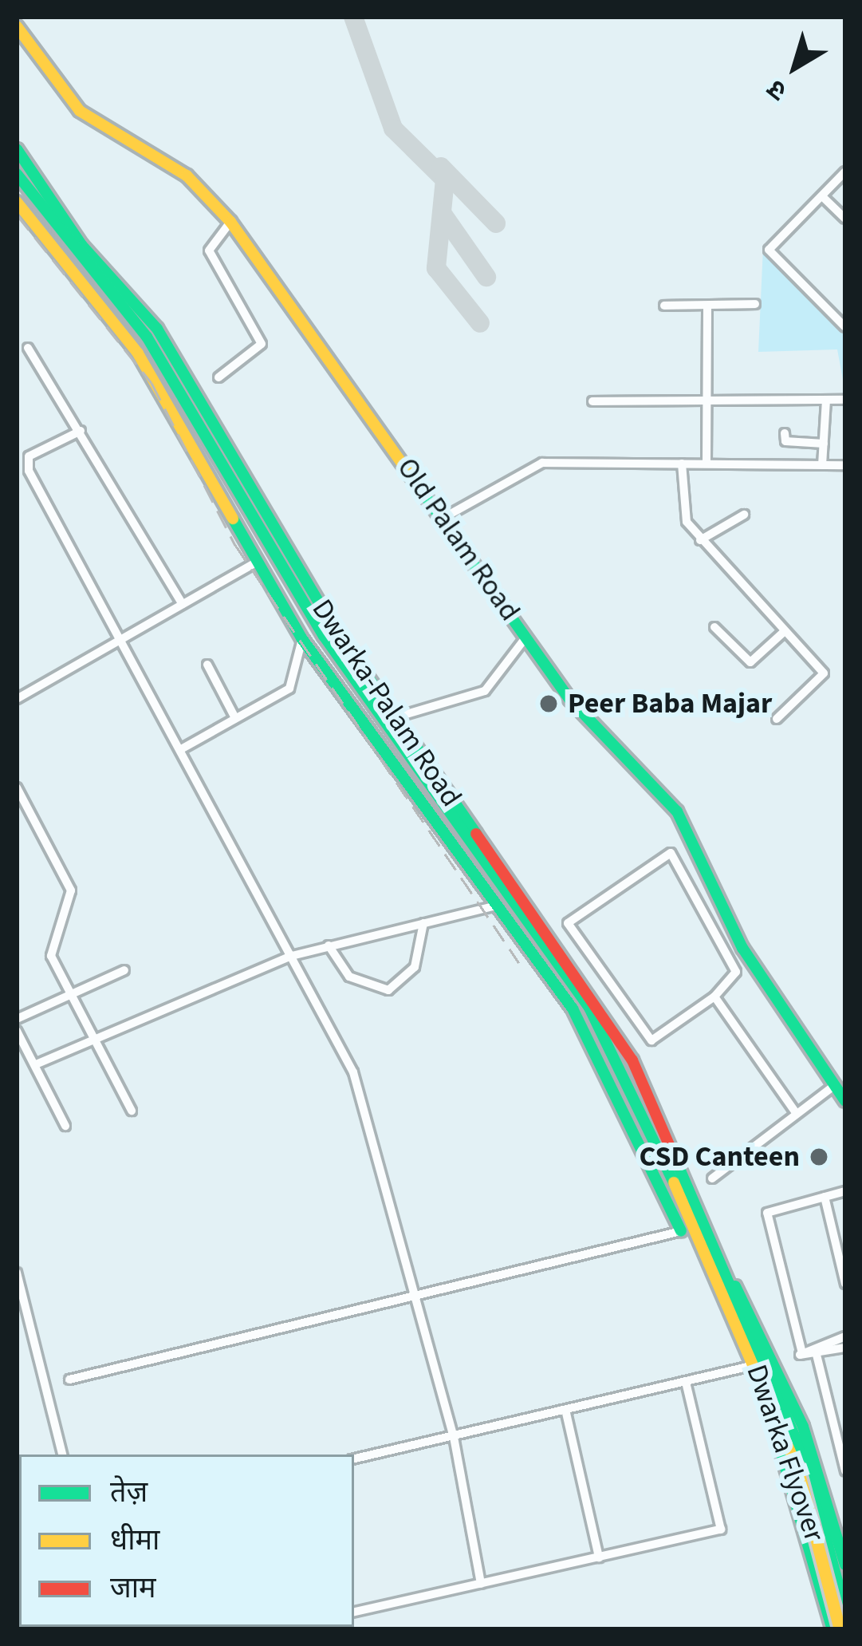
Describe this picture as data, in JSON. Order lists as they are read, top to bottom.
{
  "streets": {
    "main road": ["Old Palam Road", "Dwarka-Palam Road", "Dwarka Flyover"]
  },
  "crossings": [
    ["Dwarka-Palam Road", "Dwarka Flyover"]
  ],
  "places": ["Peer Baba Majar", "CSD Canteen"],
  "legend": ["तेज़", "धीमा", "जाम"],
  "north": "bottom left"
}
